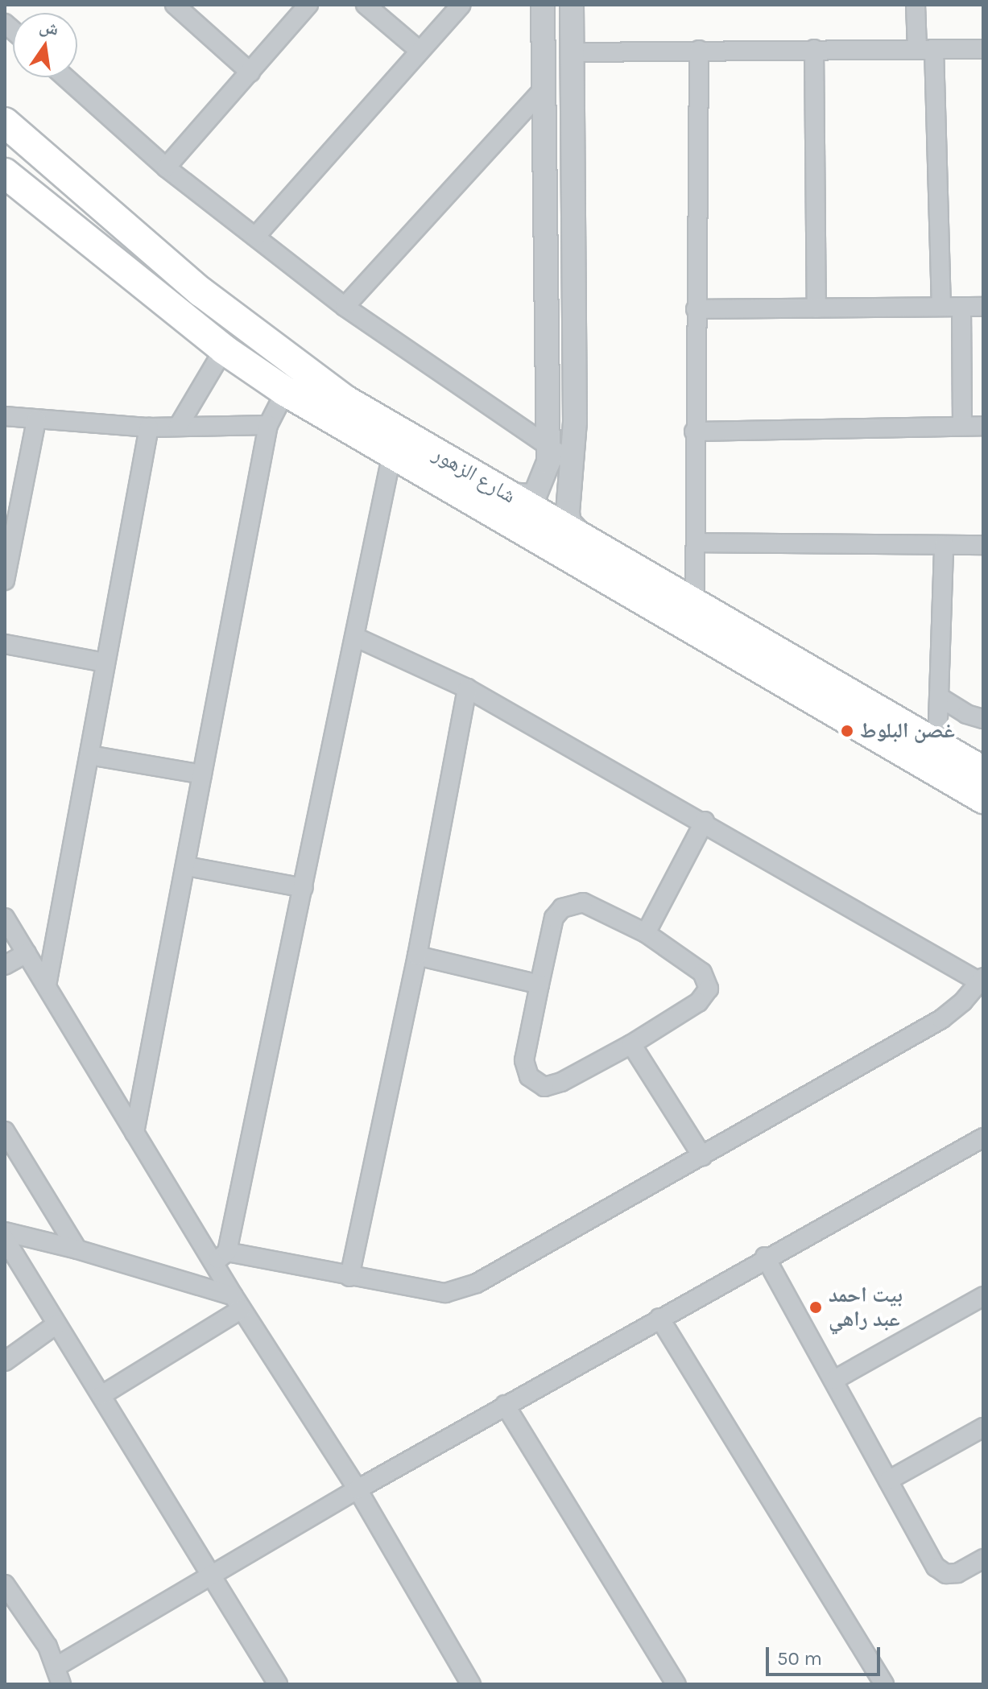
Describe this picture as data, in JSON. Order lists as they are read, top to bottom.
{
  "streets": {
    "main road": ["شارع الزهور"]
  },
  "places": ["غصن البلوط", "بيت احمد عبد راهي"],
  "scale_bar": "50 m",
  "north": "top"
}
